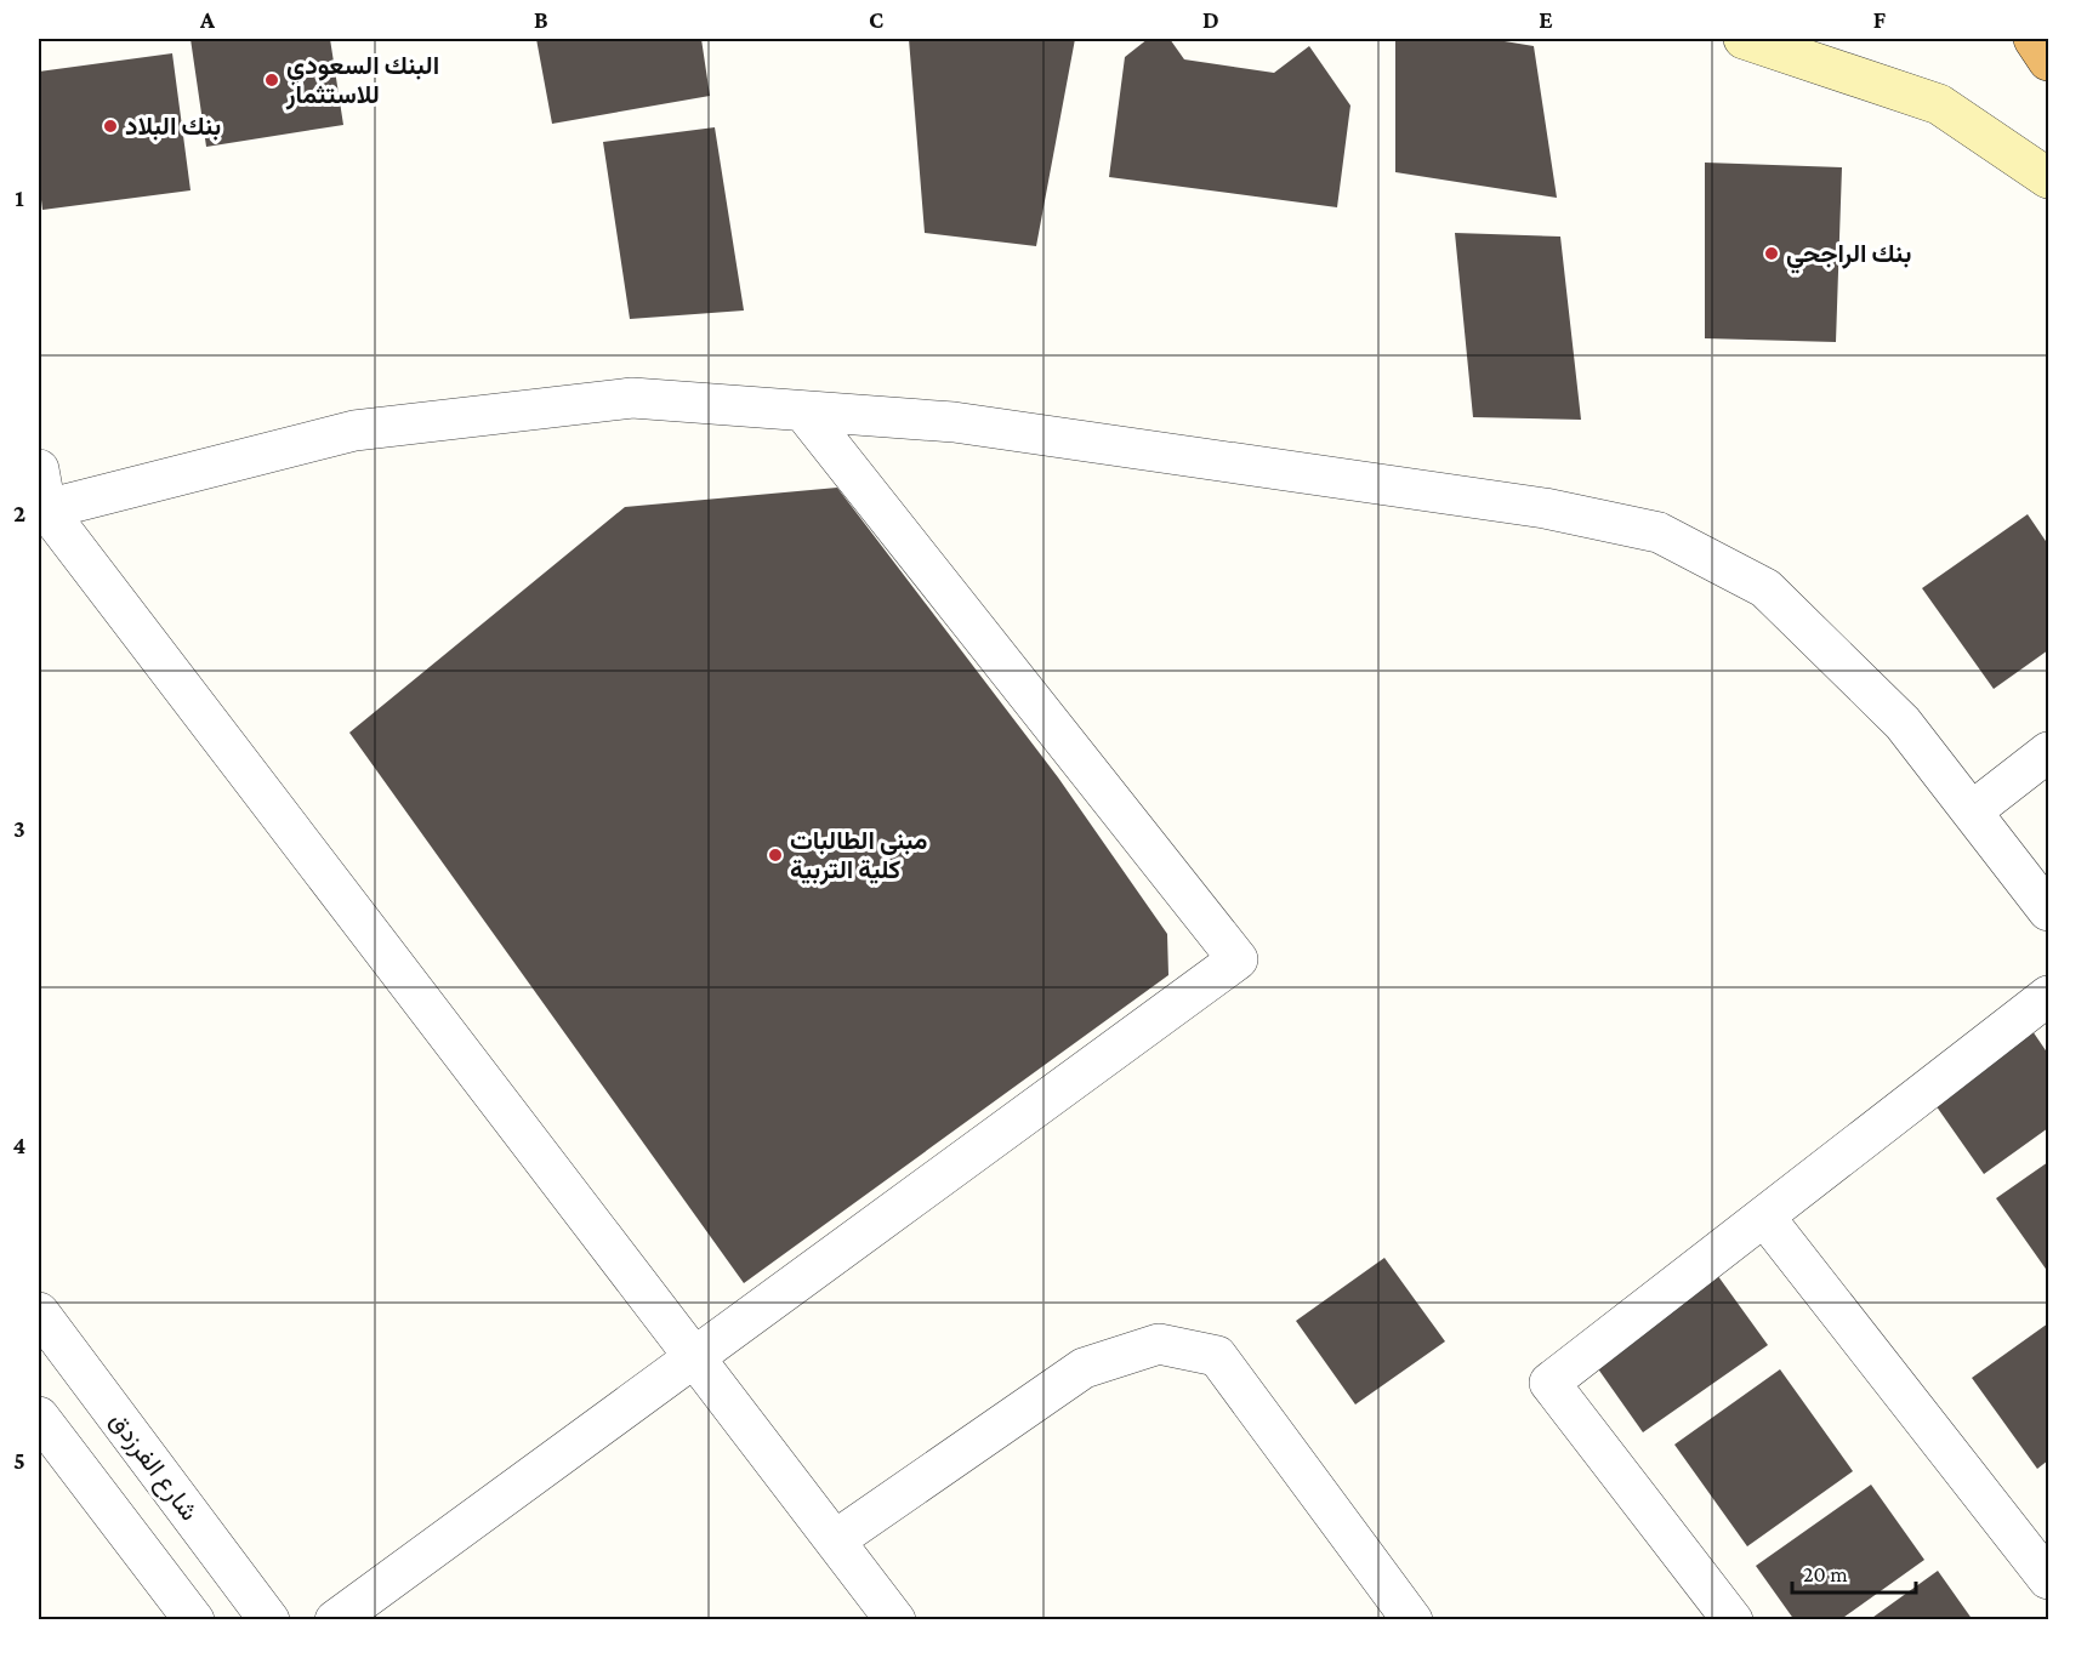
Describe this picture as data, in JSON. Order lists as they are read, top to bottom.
{
  "streets": {
    "street": ["شارع الفرزدق"]
  },
  "places": [
    "البنك السعودي للاستثمار",
    "بنك البلاد",
    "بنك الراجحي",
    "مبنى الطالبات كلية التربية"
  ],
  "scale_bar": "20 m",
  "grid": {
    "columns": [
      "A",
      "B",
      "C",
      "D",
      "E",
      "F"
    ],
    "rows": [
      "1",
      "2",
      "3",
      "4",
      "5"
    ]
  }
}
